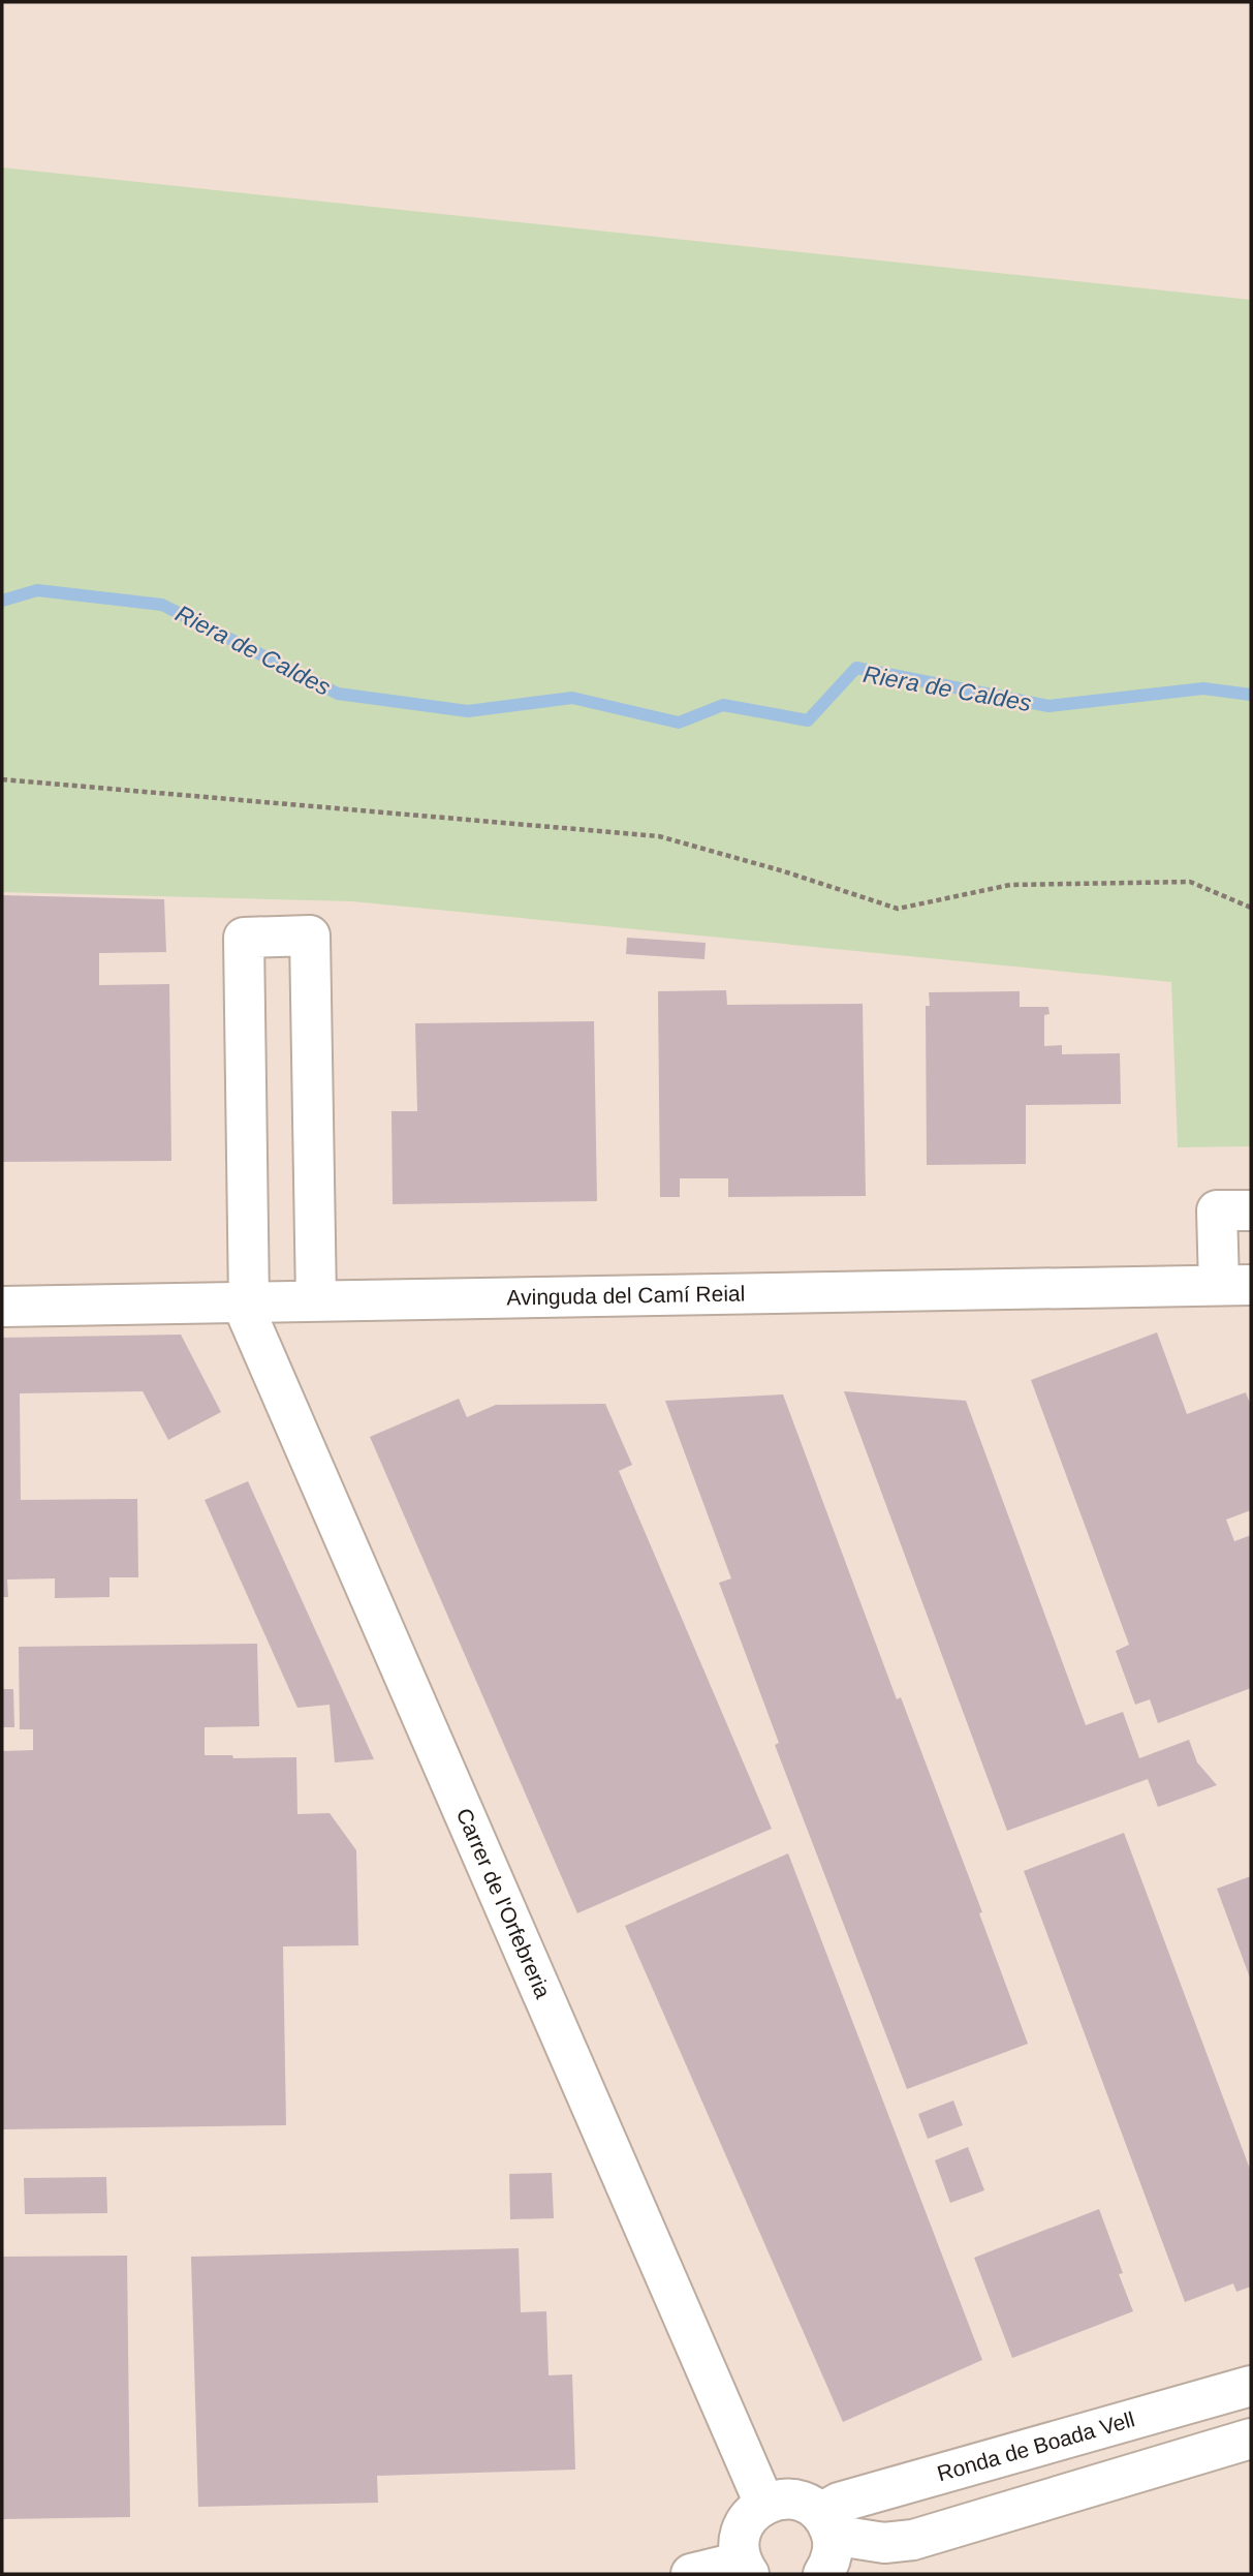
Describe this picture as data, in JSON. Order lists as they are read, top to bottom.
{
  "streets": {
    "street": ["Avinguda del Camí Reial", "Carrer de l'Orfebreria", "Ronda de Boada Vell"]
  },
  "crossings": [
    ["Avinguda del Camí Reial", "Carrer de l'Orfebreria"]
  ],
  "water": ["Riera de Caldes"]
}
